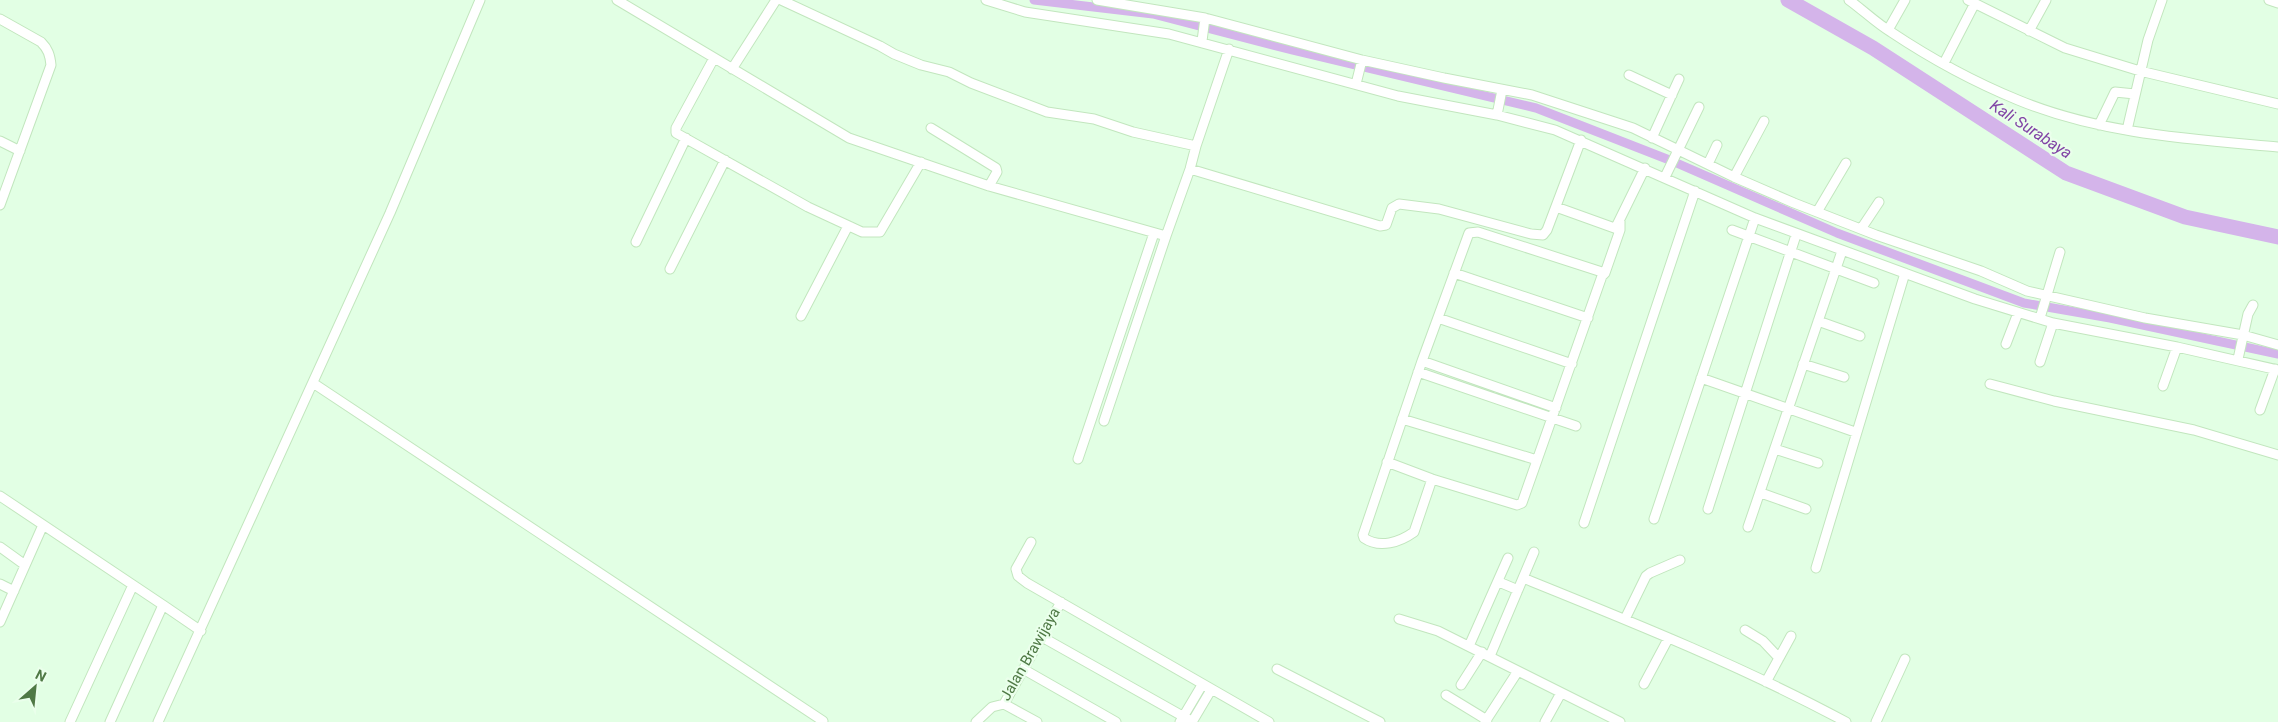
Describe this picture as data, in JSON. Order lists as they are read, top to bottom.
{
  "streets": {
    "street": ["Jalan Brawijaya"]
  },
  "water": ["Kali Surabaya"],
  "north": "top right"
}
